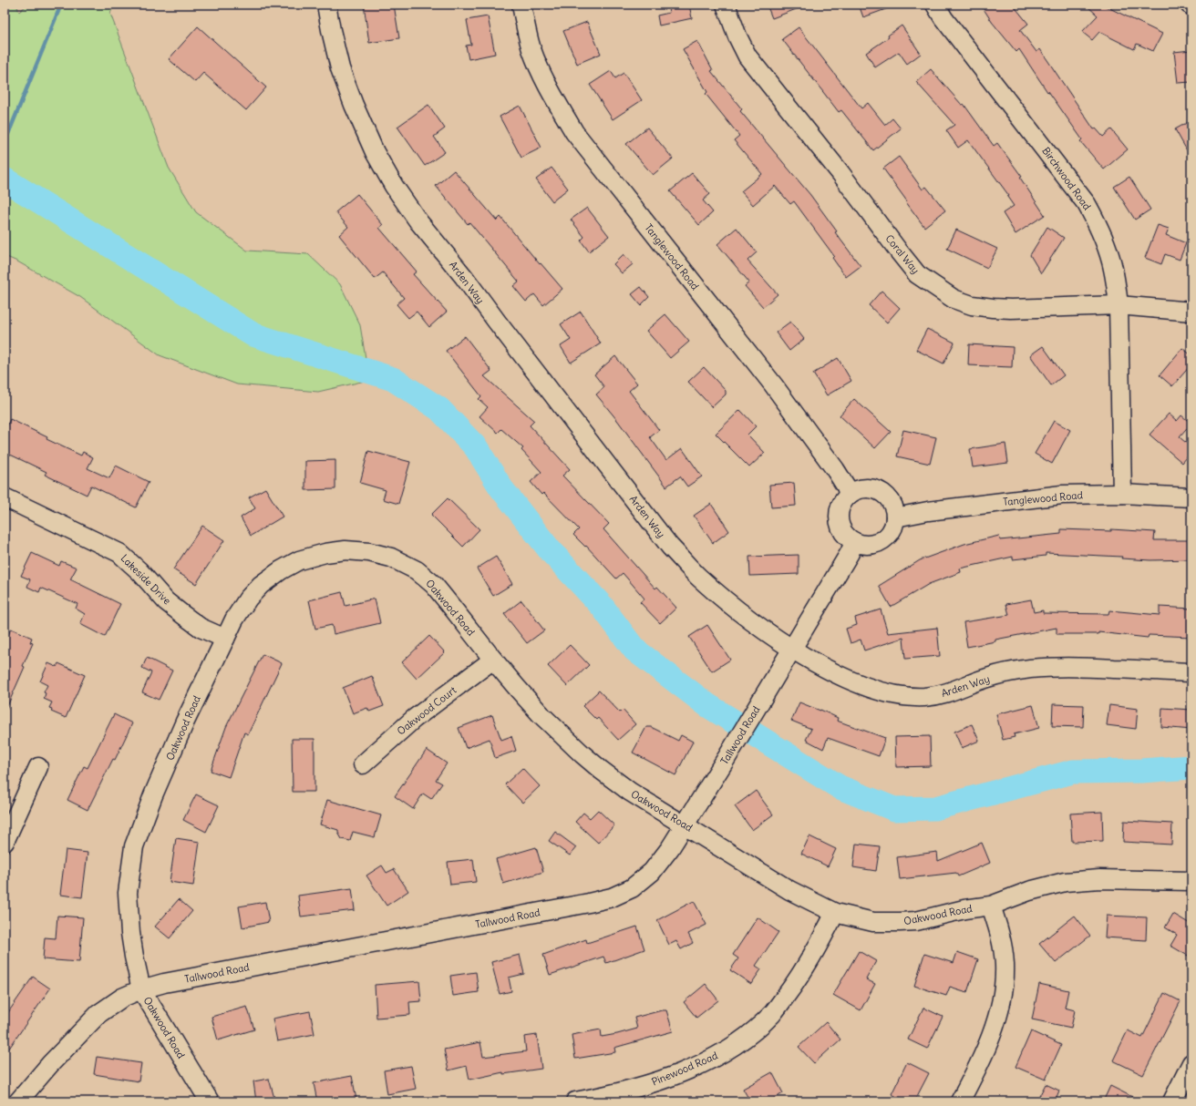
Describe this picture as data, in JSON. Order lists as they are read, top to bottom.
{
  "streets": {
    "street": [
      "Birchwood Road",
      "Coral Way",
      "Tanglewood Road",
      "Arden Way",
      "Lakeside Drive",
      "Oakwood Road",
      "Oakwood Court",
      "Tallwood Road",
      "Pinewood Road"
    ]
  },
  "crossings": [
    ["Birchwood Road", "Coral Way"],
    ["Birchwood Road", "Tanglewood Road"],
    ["Tanglewood Road", "Tallwood Road"],
    ["Arden Way", "Tallwood Road"],
    ["Lakeside Drive", "Oakwood Road"],
    ["Oakwood Road", "Oakwood Court"],
    ["Oakwood Road", "Tallwood Road"],
    ["Oakwood Road", "Pinewood Road"]
  ]
}
